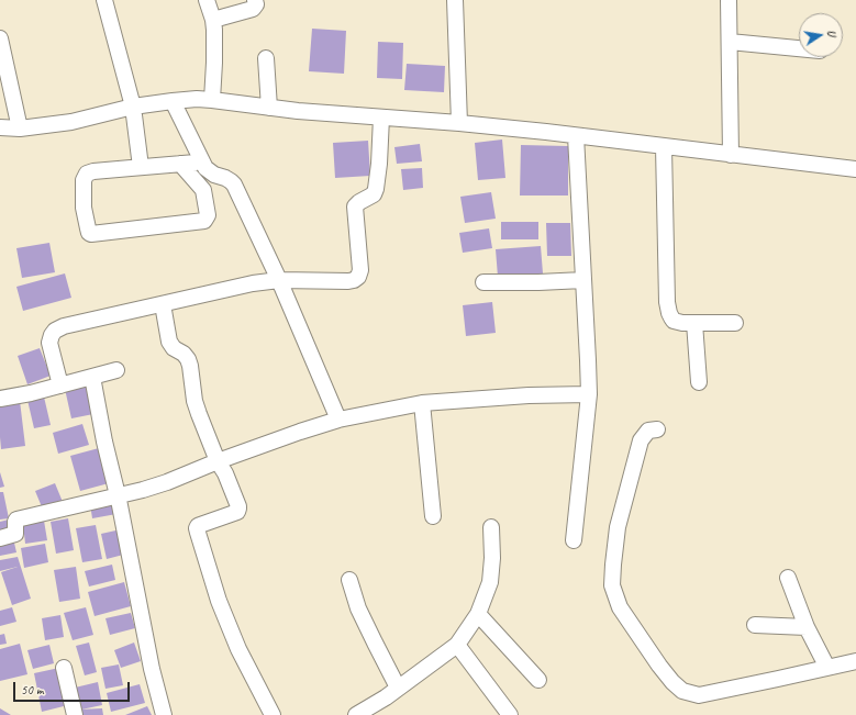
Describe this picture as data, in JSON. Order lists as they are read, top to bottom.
{
  "scale_bar": "50 m",
  "north": "right"
}
